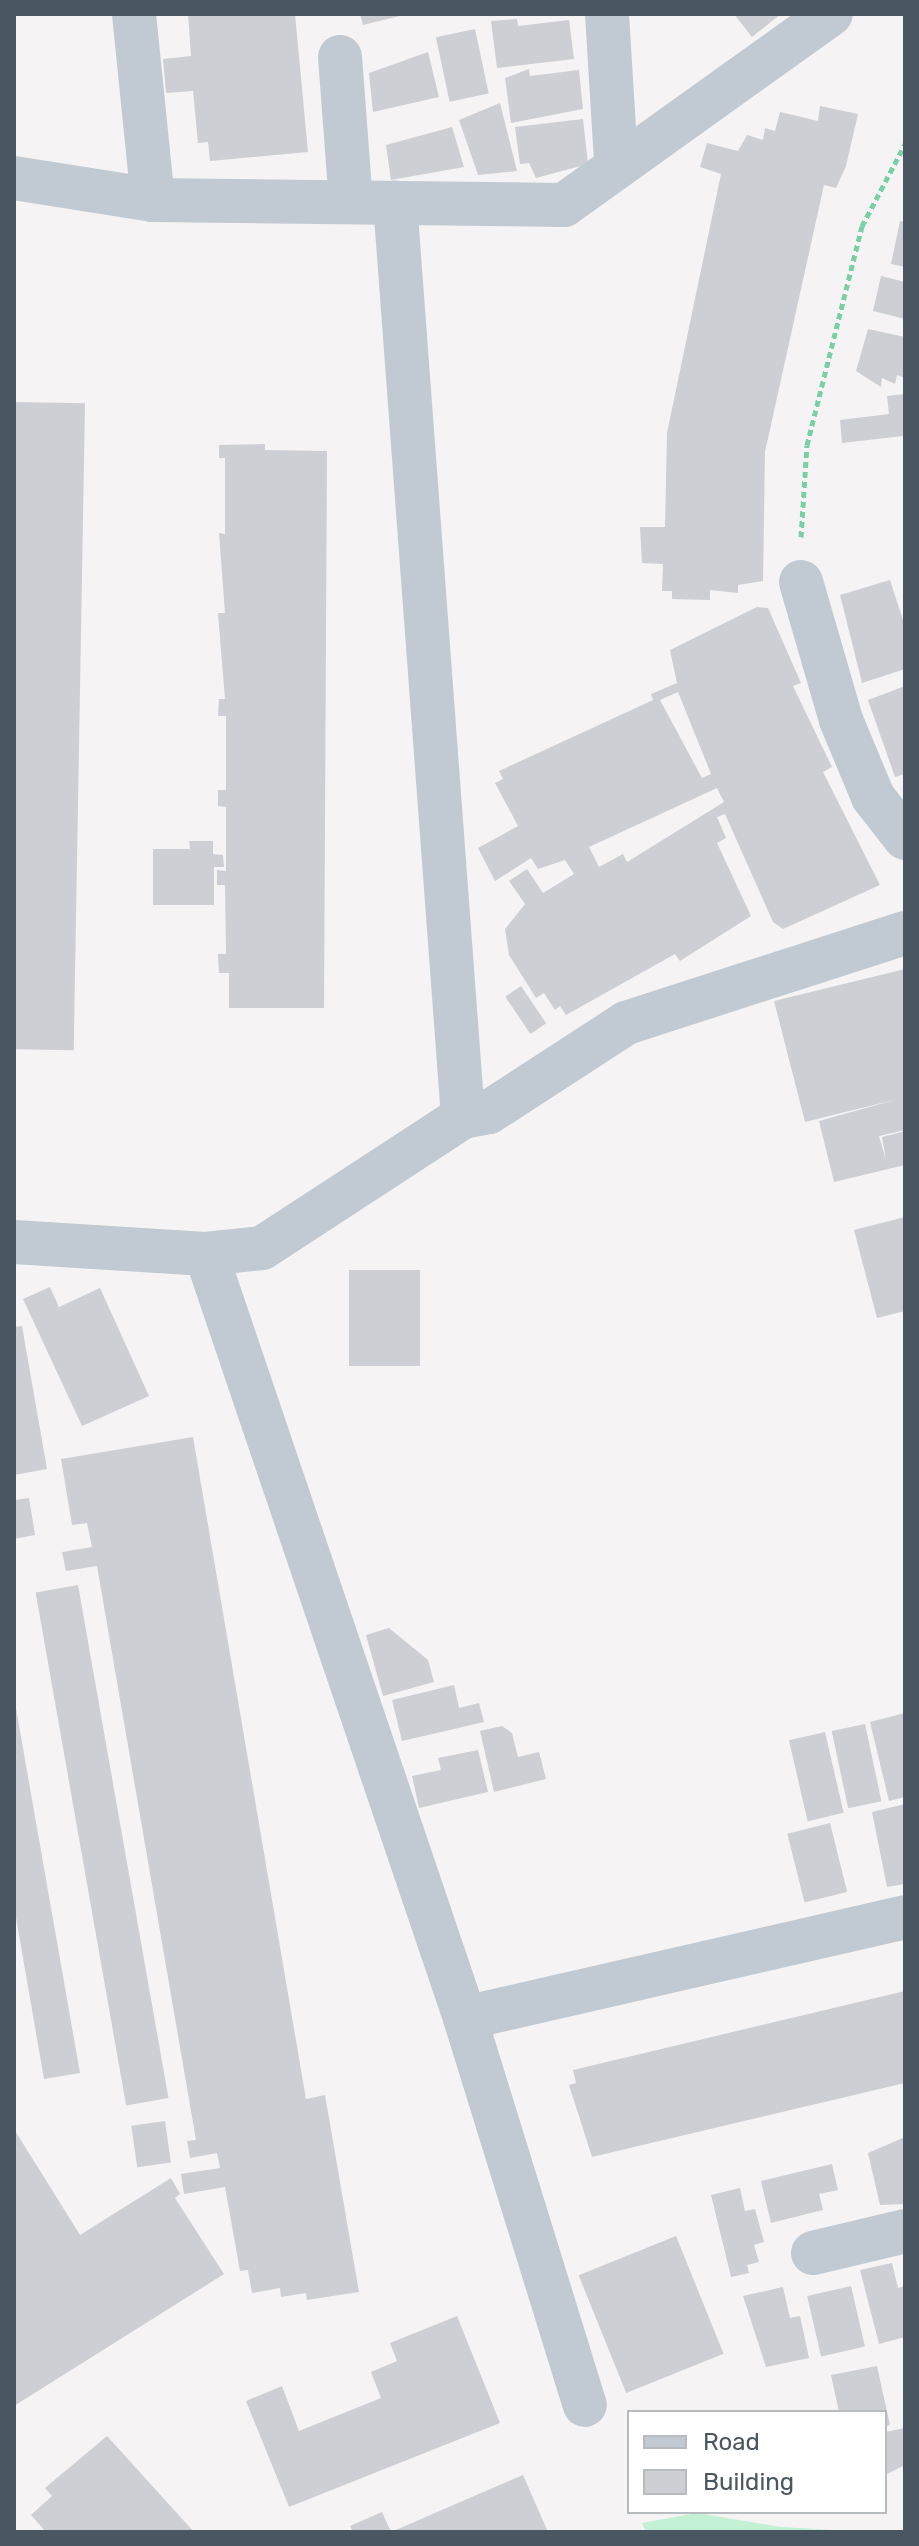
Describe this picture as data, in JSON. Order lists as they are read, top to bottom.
{
  "legend": ["Road", "Building"]
}
